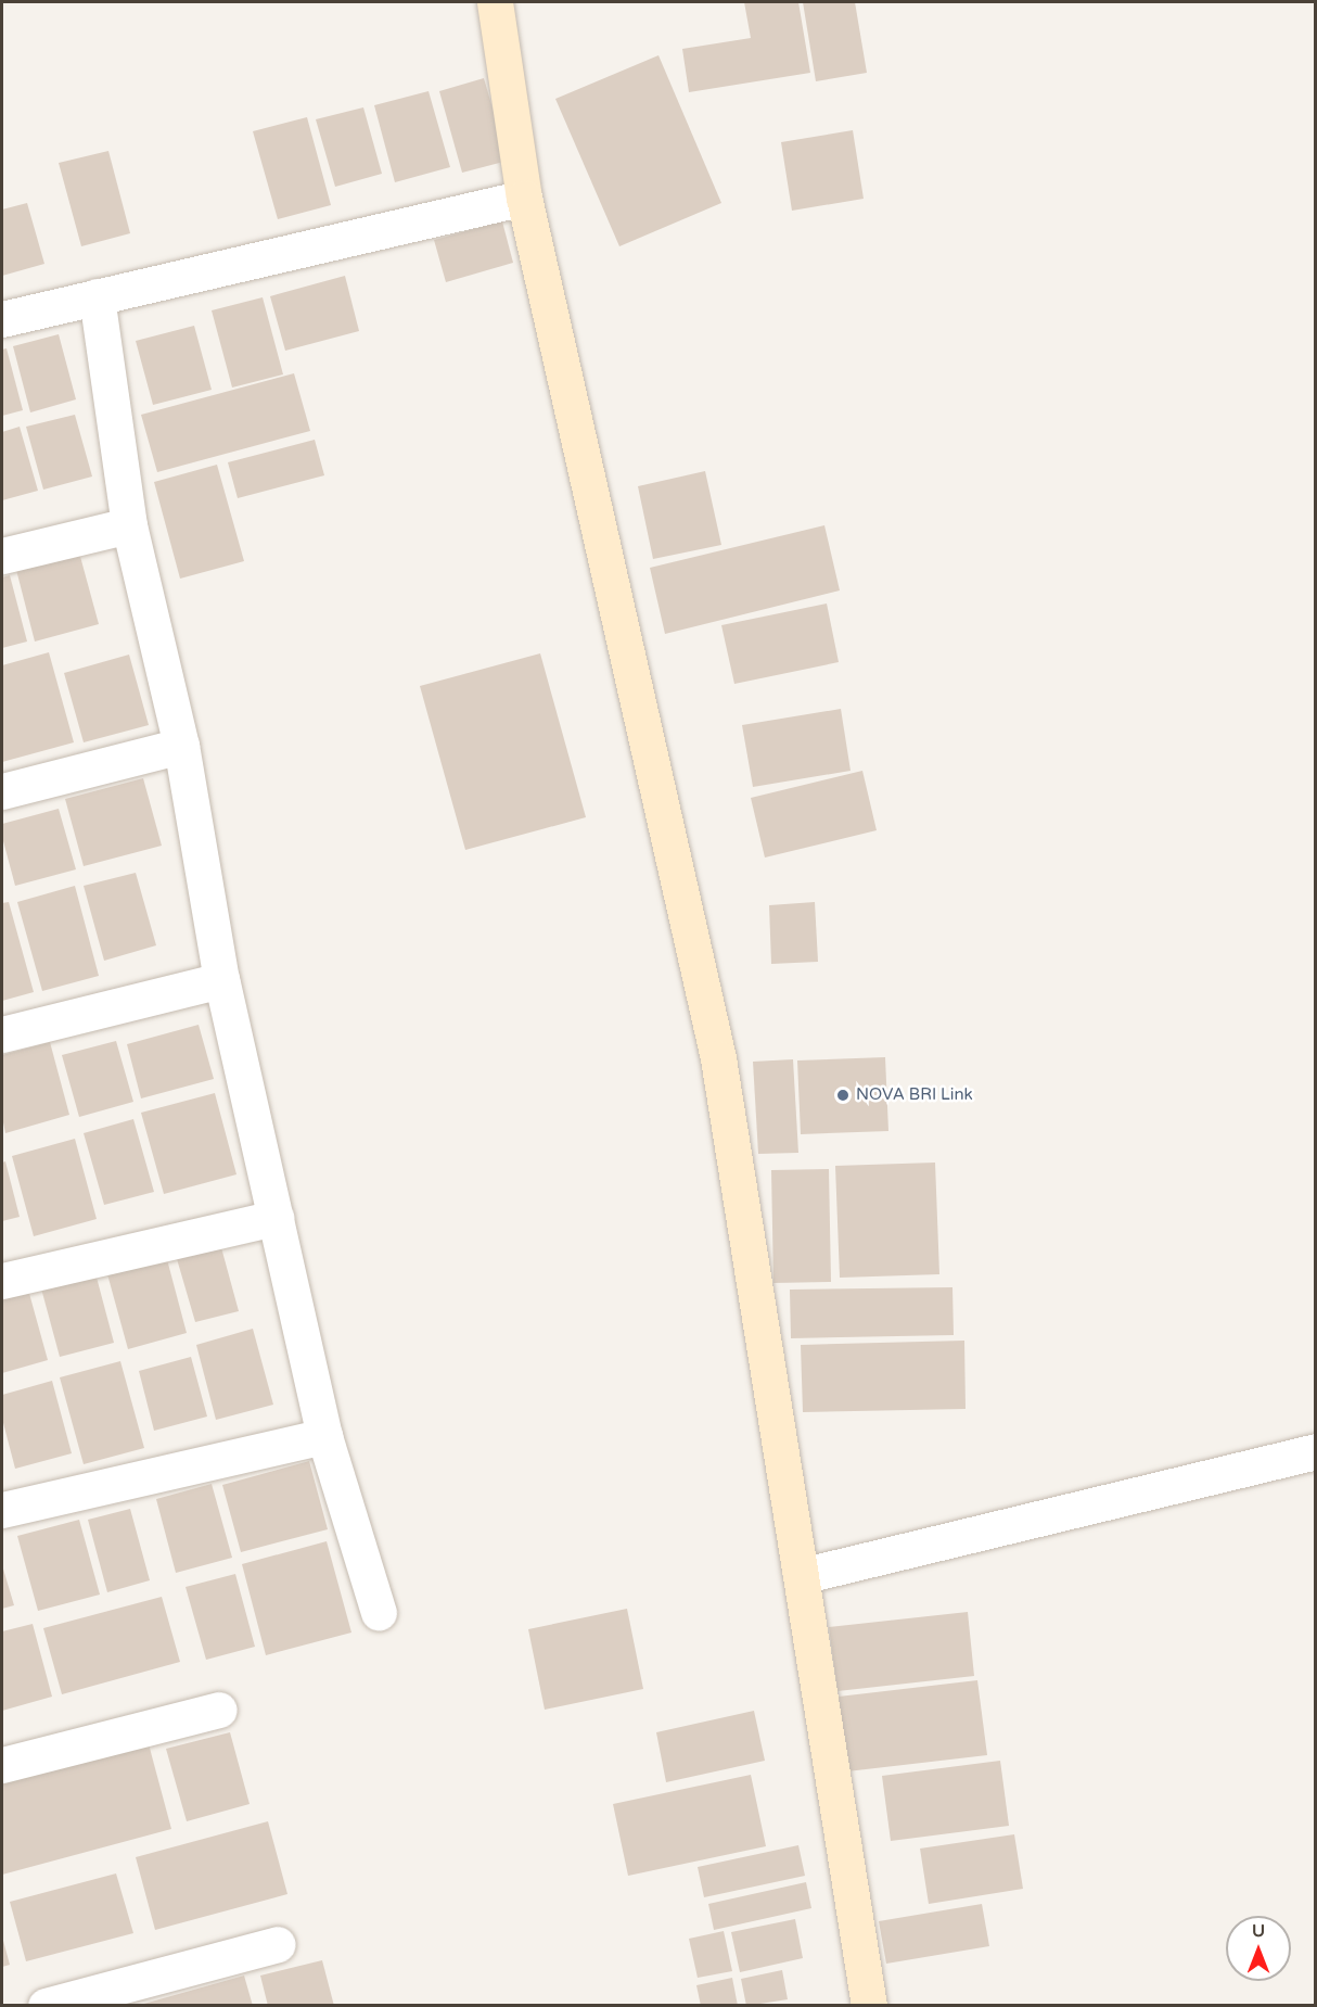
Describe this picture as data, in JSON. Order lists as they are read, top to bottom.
{
  "places": ["NOVA BRI Link"],
  "north": "top"
}
